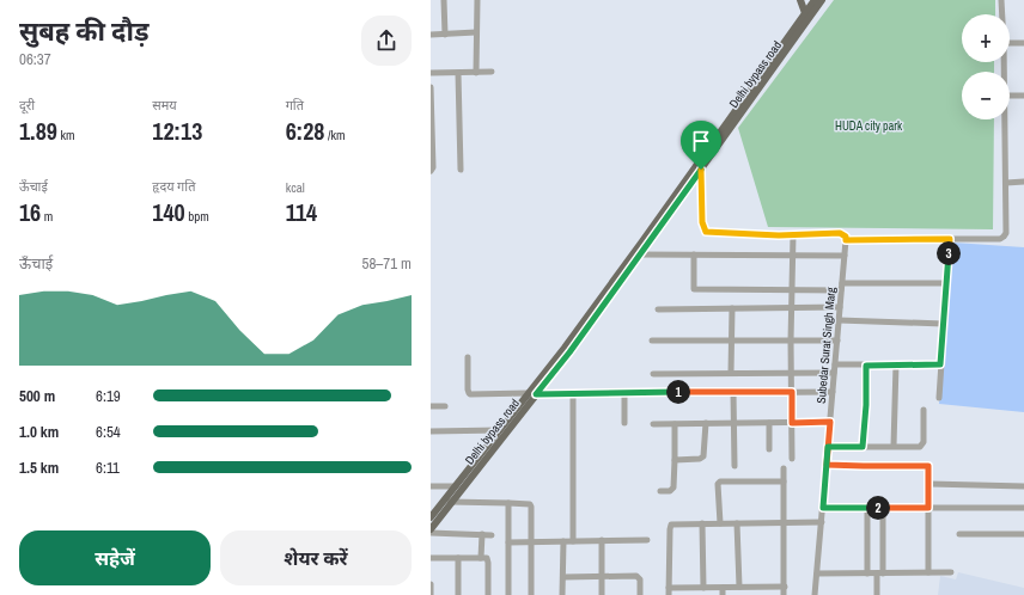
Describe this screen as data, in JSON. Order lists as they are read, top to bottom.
{
  "streets": {
    "main road": ["Delhi bypass road"],
    "street": ["Subedar Surat Singh Marg"]
  },
  "parks": ["HUDA city park"],
  "page": {
    "heading": ["सुबह की दौड़", "06:37"],
    "map_buttons": ["+", "−"],
    "stats": [
      ["दूरी", "1.89 km"],
      ["समय", "12:13"],
      ["गति", "6:28 /km"],
      ["ऊँचाई", "16 m"],
      ["हृदय गति", "140 bpm"],
      ["kcal", "114"]
    ],
    "pins": ["3", "1", "2"],
    "chart": ["ऊँचाई", "58–71 m"],
    "list": [
      {
        "name": "500 m",
        "note": "6:19"
      },
      {
        "name": "1.0 km",
        "note": "6:54"
      },
      {
        "name": "1.5 km",
        "note": "6:11"
      }
    ],
    "buttons": ["सहेजें", "शेयर करें"]
  }
}
